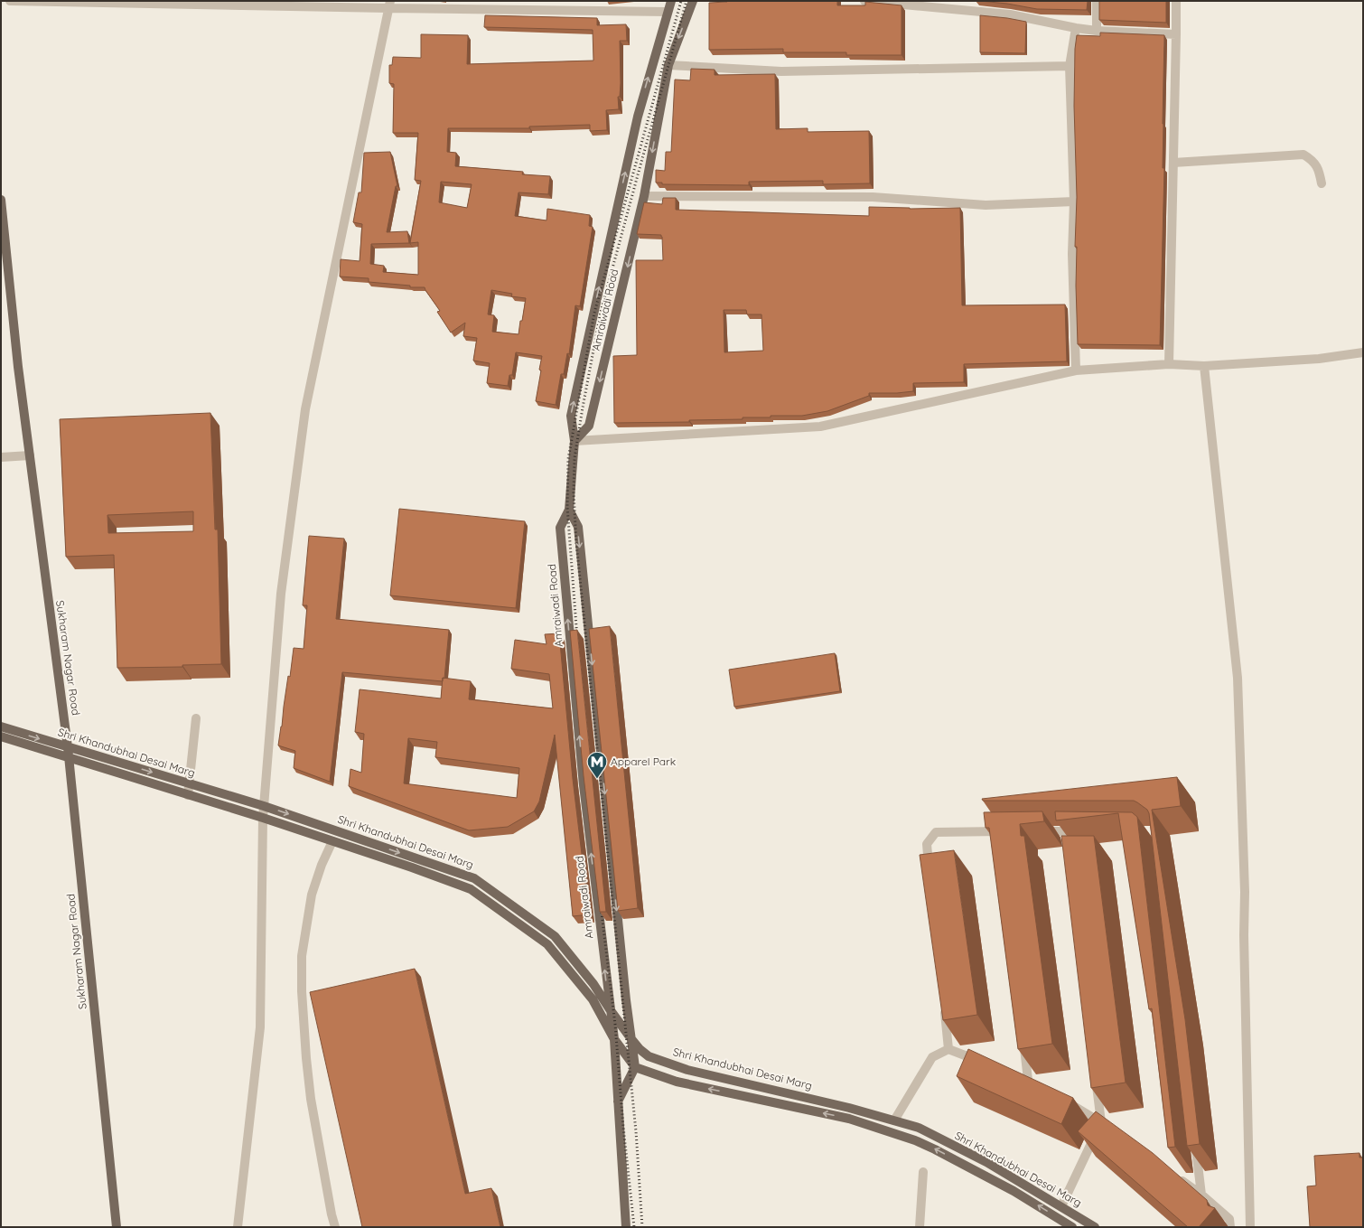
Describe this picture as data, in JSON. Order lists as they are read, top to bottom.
{
  "streets": {
    "main road": ["Amraiwadi Road", "Sukharam Nagar Road", "Shri Khandubhai Desai Marg"]
  },
  "crossings": [
    ["Amraiwadi Road", "Shri Khandubhai Desai Marg"],
    ["Sukharam Nagar Road", "Shri Khandubhai Desai Marg"]
  ],
  "places": {
    "metro station": ["Apparel Park"]
  }
}
